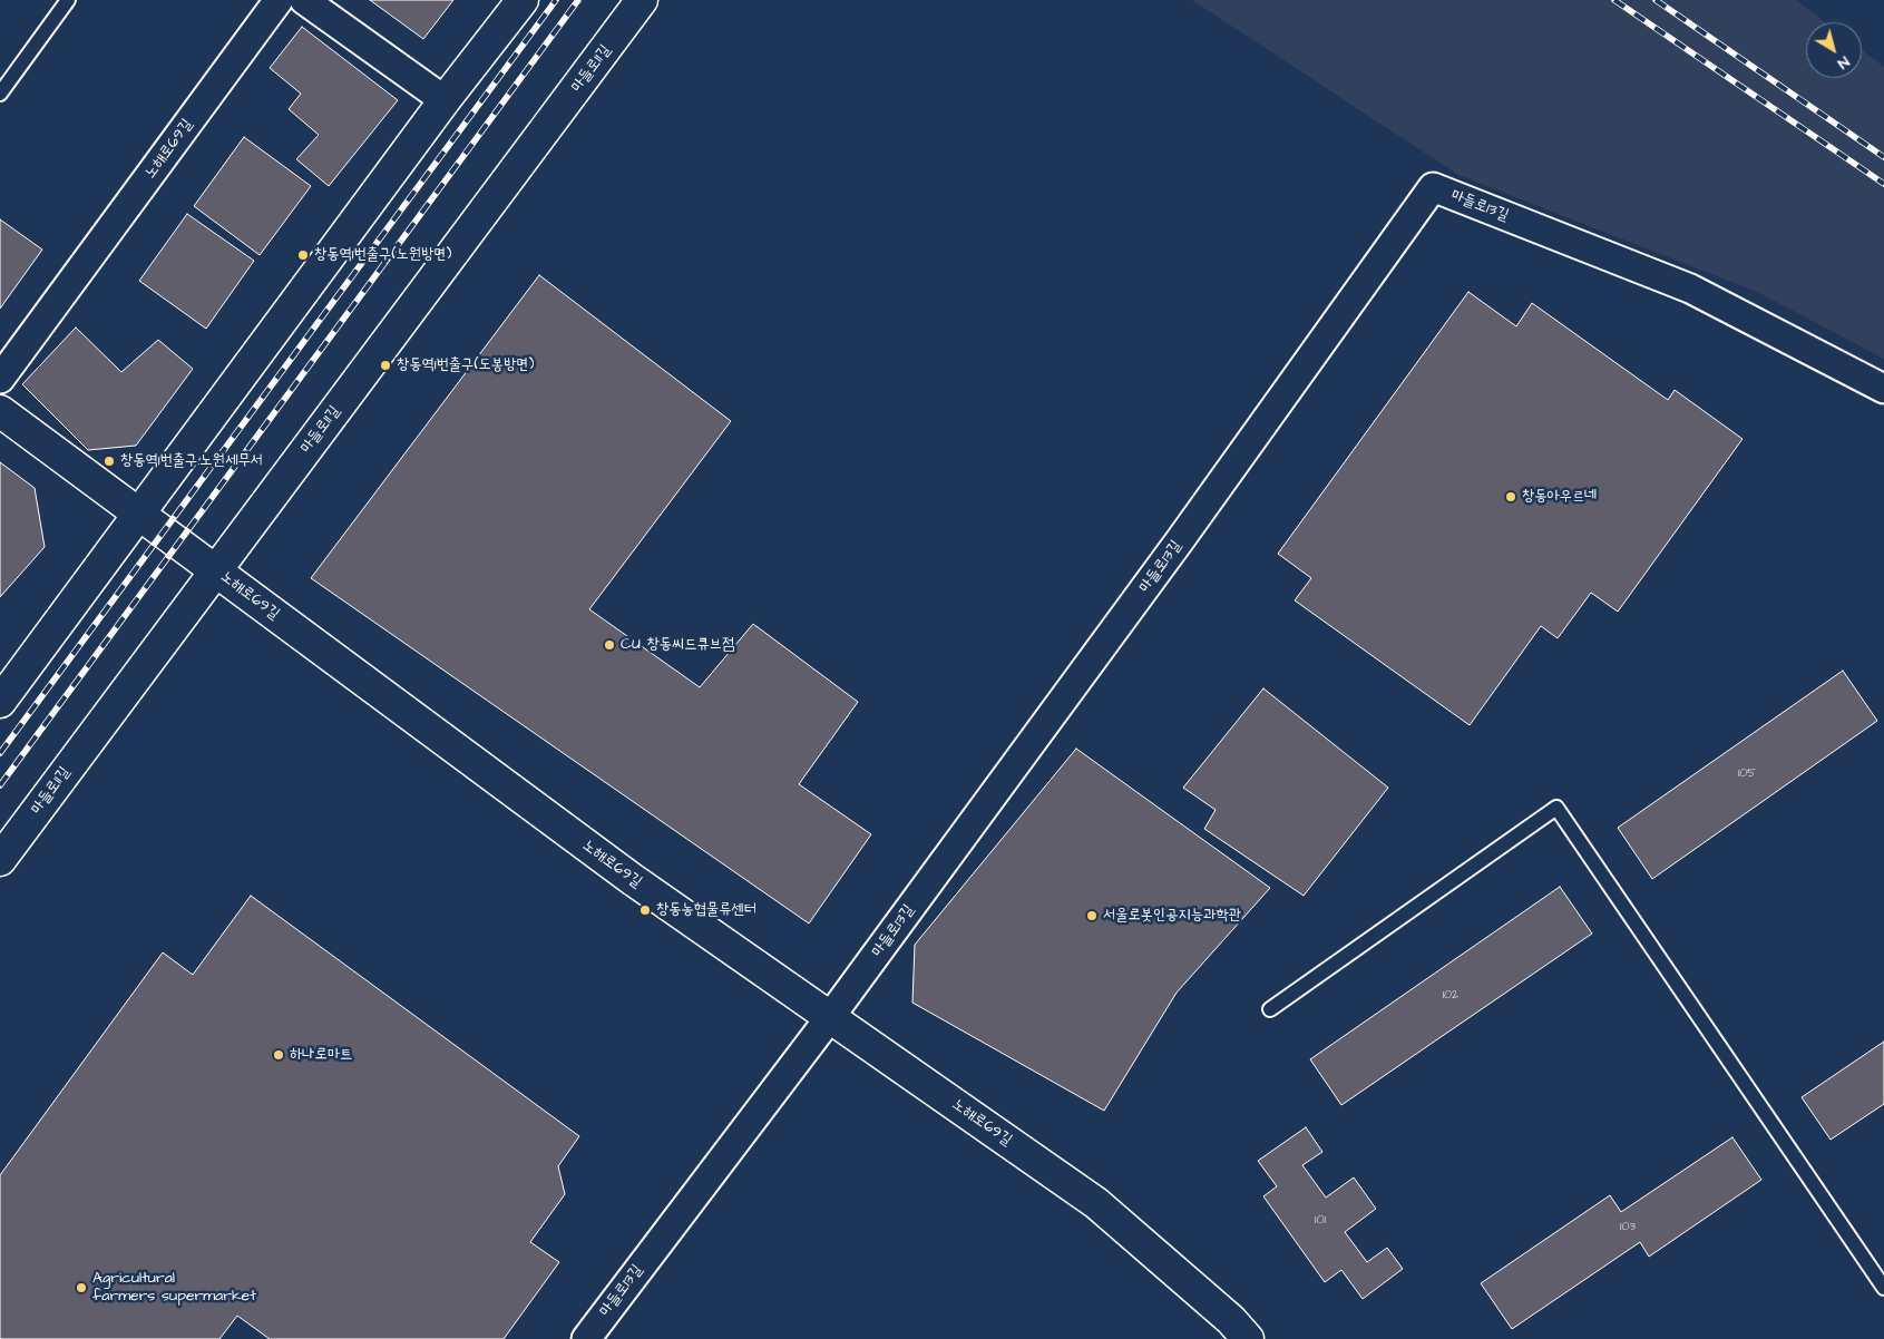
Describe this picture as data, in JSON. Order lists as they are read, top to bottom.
{
  "streets": {
    "main road": ["마들로11길", "노해로69길"],
    "street": ["마들로13길"]
  },
  "crossings": [
    ["마들로11길", "노해로69길"],
    ["노해로69길", "마들로13길"]
  ],
  "places": [
    "창동역1번출구(노원방면)",
    "창동역1번출구(도봉방면)",
    "창동역1번출구.노원세무서",
    "창동아우르네",
    "CU 창동씨드큐브점",
    "창동농협물류센터",
    "서울로봇인공지능과학관",
    "하나로마트",
    "Agricultural farmers supermarket"
  ],
  "house_numbers": [
    "105",
    "102",
    "101",
    "103"
  ],
  "north": "bottom right"
}
